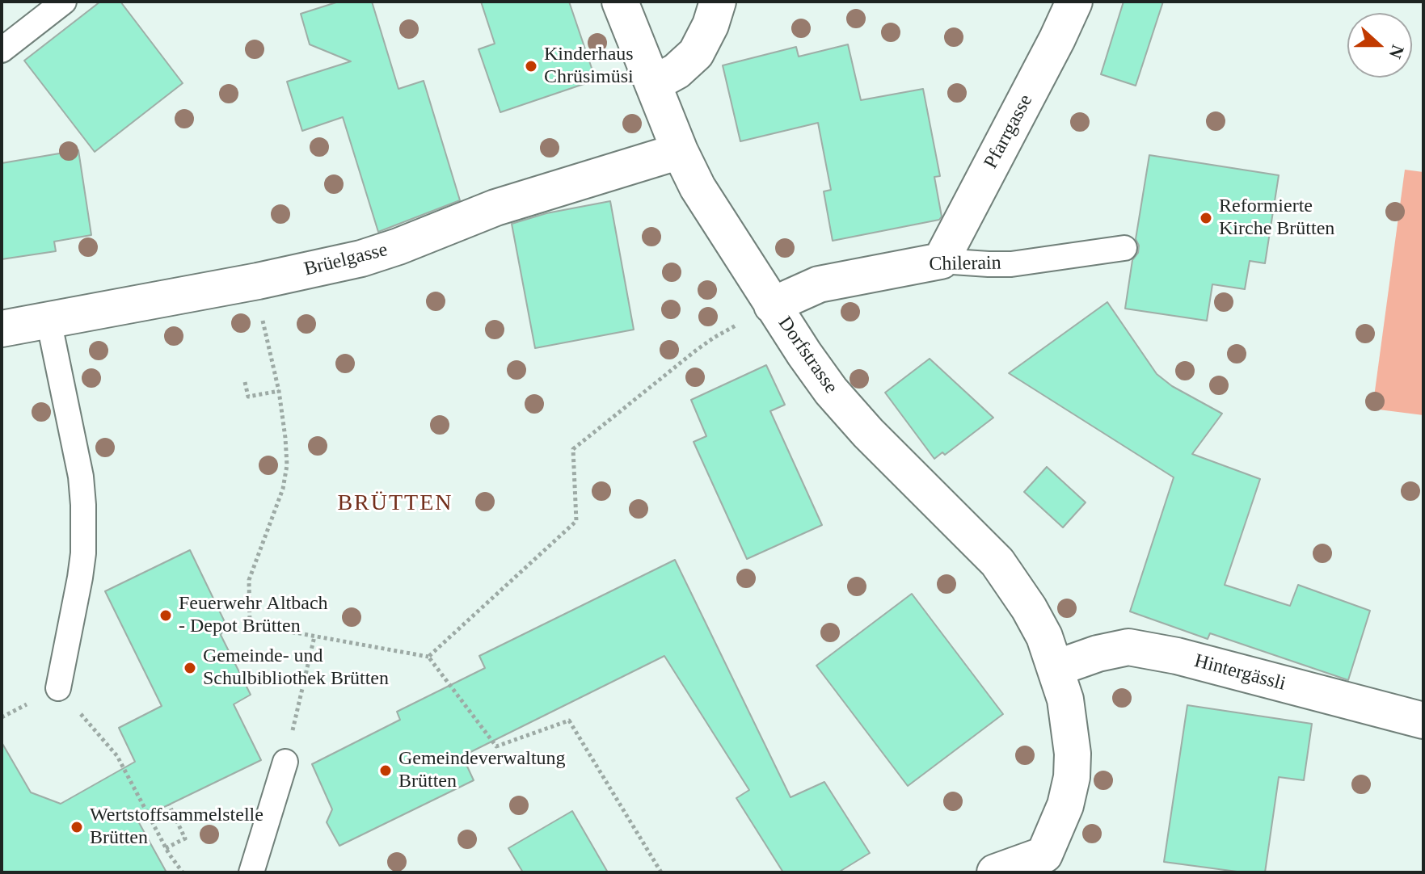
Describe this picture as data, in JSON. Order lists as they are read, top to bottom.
{
  "streets": {
    "street": [
      "Pfarrgasse",
      "Brüelgasse",
      "Chilerain",
      "Dorfstrasse",
      "Hintergässli"
    ]
  },
  "crossings": [
    ["Pfarrgasse", "Chilerain"],
    ["Brüelgasse", "Dorfstrasse"],
    ["Chilerain", "Dorfstrasse"],
    ["Dorfstrasse", "Hintergässli"]
  ],
  "districts": ["BRÜTTEN"],
  "places": [
    "Kinderhaus Chrüsimüsi",
    "Reformierte Kirche Brütten",
    "Feuerwehr Altbach - Depot Brütten",
    "Gemeinde- und Schulbibliothek Brütten",
    "Gemeindeverwaltung Brütten",
    "Wertstoffsammelstelle Brütten"
  ],
  "north": "right"
}
